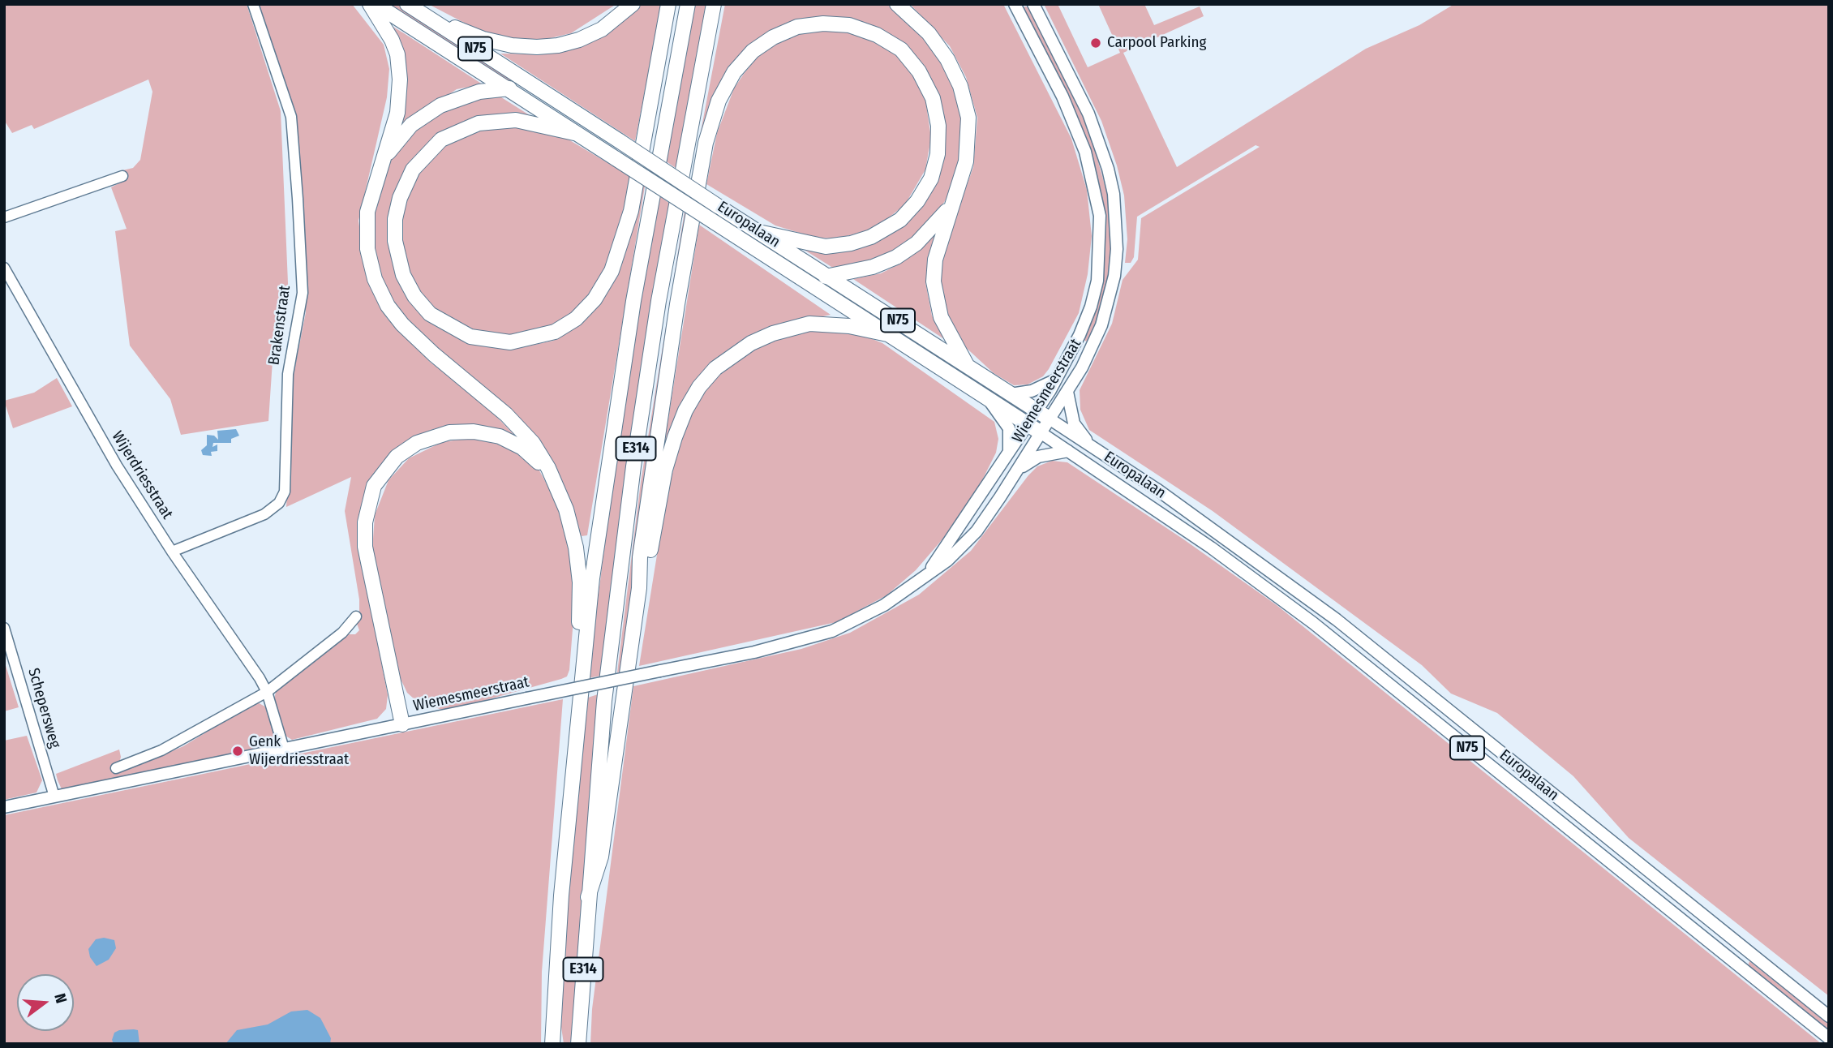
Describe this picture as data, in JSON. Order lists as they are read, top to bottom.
{
  "streets": {
    "highway": ["N75", "Europalaan", "E314"],
    "main road": ["Wiemesmeerstraat"],
    "street": ["Brakenstraat", "Wijerdriesstraat", "Schepersweg"]
  },
  "crossings": [
    ["Europalaan", "Wiemesmeerstraat"],
    ["Brakenstraat", "Wijerdriesstraat"],
    ["Wiemesmeerstraat", "Wijerdriesstraat"],
    ["Wiemesmeerstraat", "Schepersweg"]
  ],
  "places": ["Carpool Parking", "Genk Wijerdriesstraat"],
  "north": "right"
}
